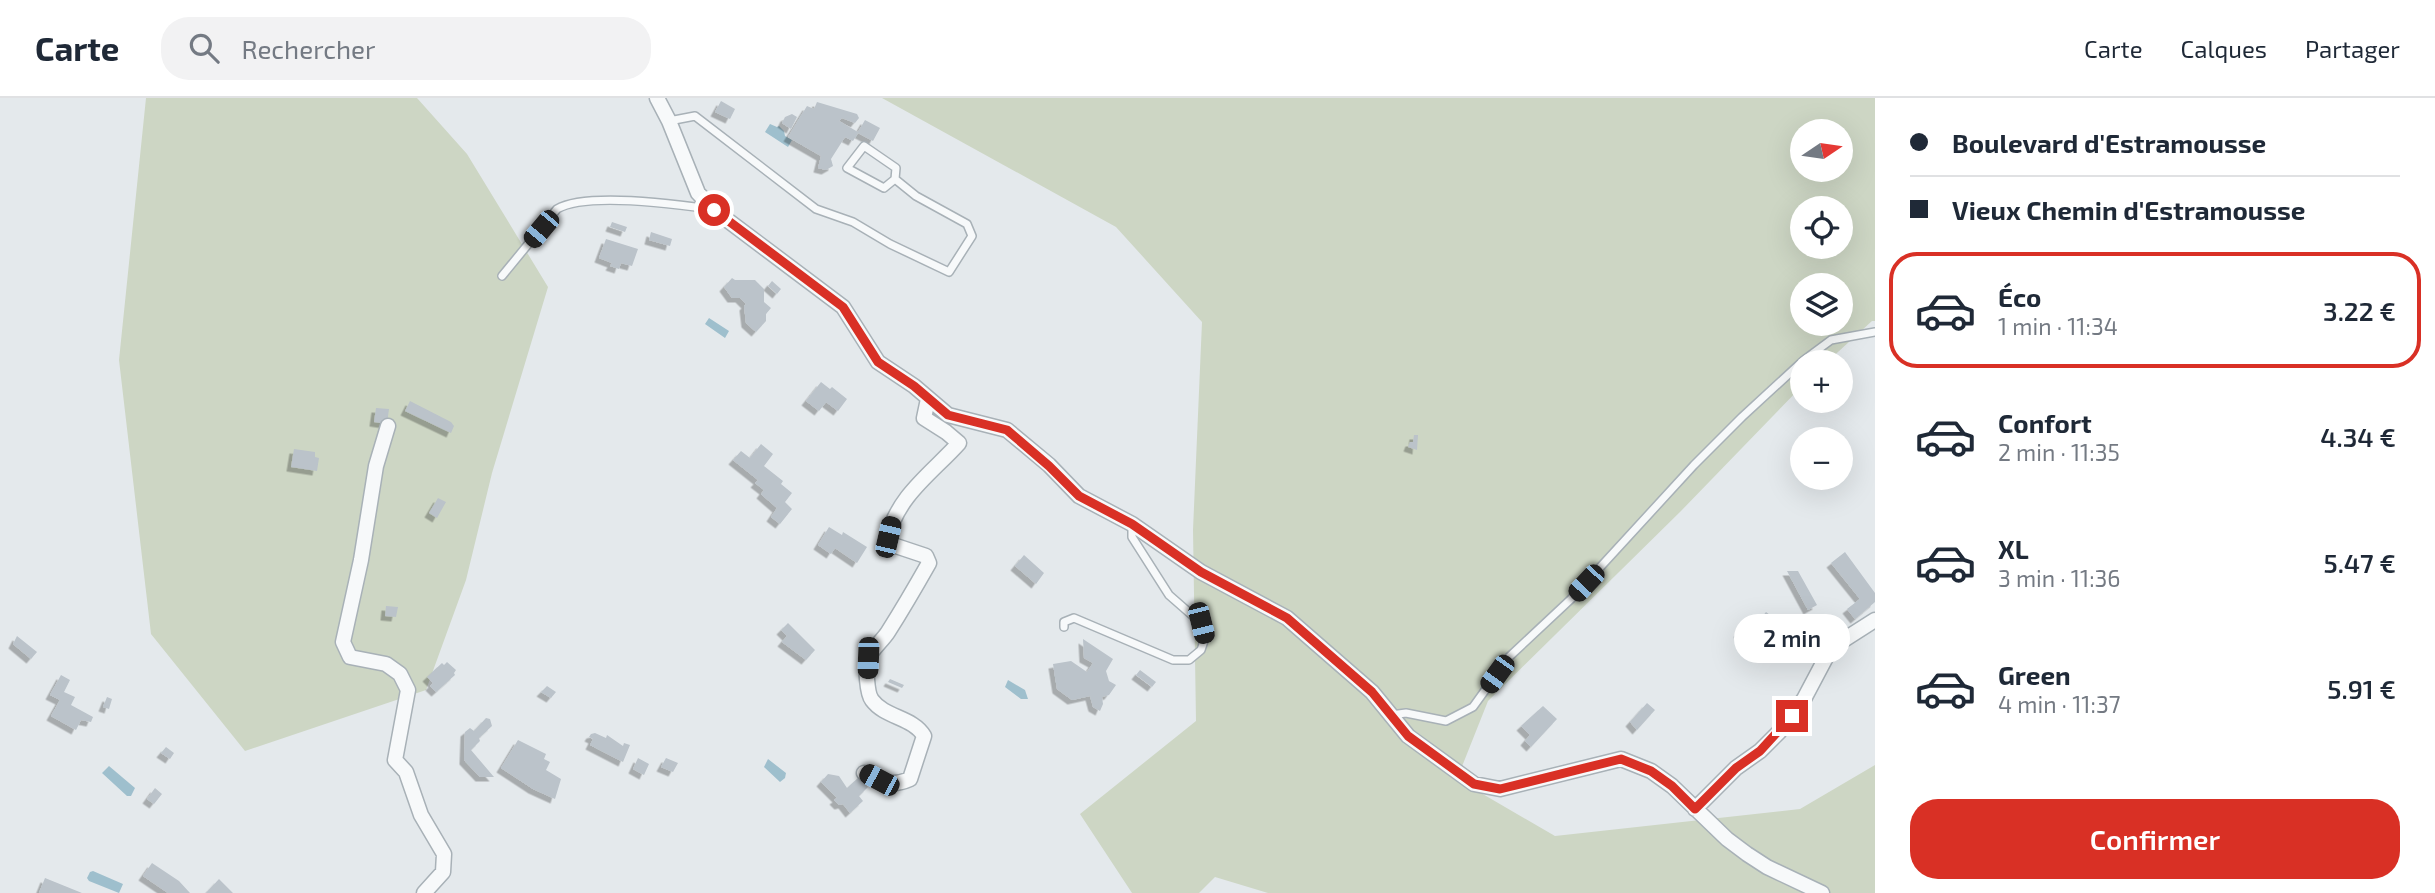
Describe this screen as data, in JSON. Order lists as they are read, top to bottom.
{
  "north": "right",
  "page": {
    "header": "Carte",
    "search": "Rechercher",
    "nav": ["Carte", "Calques", "Partager"],
    "banner": ["Boulevard d'Estramousse", "Vieux Chemin d'Estramousse"],
    "map_buttons": ["+", "−"],
    "list": [
      {
        "name": "Éco",
        "note": "1 min · 11:34",
        "value": "3.22 €"
      },
      {
        "name": "Confort",
        "note": "2 min · 11:35",
        "value": "4.34 €"
      },
      {
        "name": "XL",
        "note": "3 min · 11:36",
        "value": "5.47 €"
      },
      {
        "name": "Green",
        "note": "4 min · 11:37",
        "value": "5.91 €"
      }
    ],
    "bubble": "2 min",
    "buttons": "Confirmer"
  }
}
